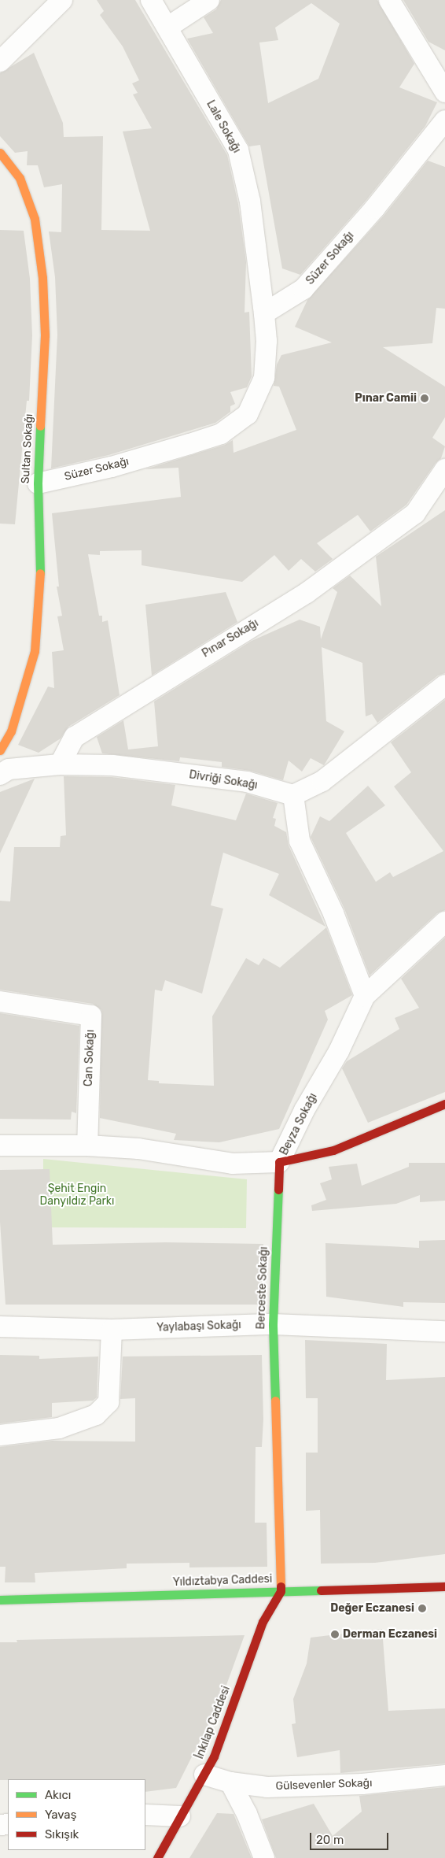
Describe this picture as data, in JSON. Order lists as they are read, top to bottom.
{
  "streets": {
    "street": [
      "Lale Sokağı",
      "Süzer Sokağı",
      "Sultan Sokağı",
      "Pınar Sokağı",
      "Divriği Sokağı",
      "Can Sokağı",
      "Beyza Sokağı",
      "Berceste Sokağı",
      "Yaylabaşı Sokağı",
      "Yıldıztabya Caddesi",
      "İnkılap Caddesi",
      "Gülsevenler Sokağı"
    ]
  },
  "crossings": [
    ["Lale Sokağı", "Süzer Sokağı"],
    ["Süzer Sokağı", "Sultan Sokağı"],
    ["Pınar Sokağı", "Divriği Sokağı"],
    ["Can Sokağı", "Beyza Sokağı"],
    ["Beyza Sokağı", "Berceste Sokağı"],
    ["Berceste Sokağı", "Yaylabaşı Sokağı"],
    ["Berceste Sokağı", "Yıldıztabya Caddesi"],
    ["Berceste Sokağı", "İnkılap Caddesi"],
    ["Yıldıztabya Caddesi", "İnkılap Caddesi"],
    ["İnkılap Caddesi", "Gülsevenler Sokağı"]
  ],
  "parks": ["Şehit Engin Danyıldız Parkı"],
  "places": ["Pınar Camii", "Değer Eczanesi", "Derman Eczanesi"],
  "legend": ["Akıcı", "Yavaş", "Sıkışık"],
  "scale_bar": "20 m"
}
